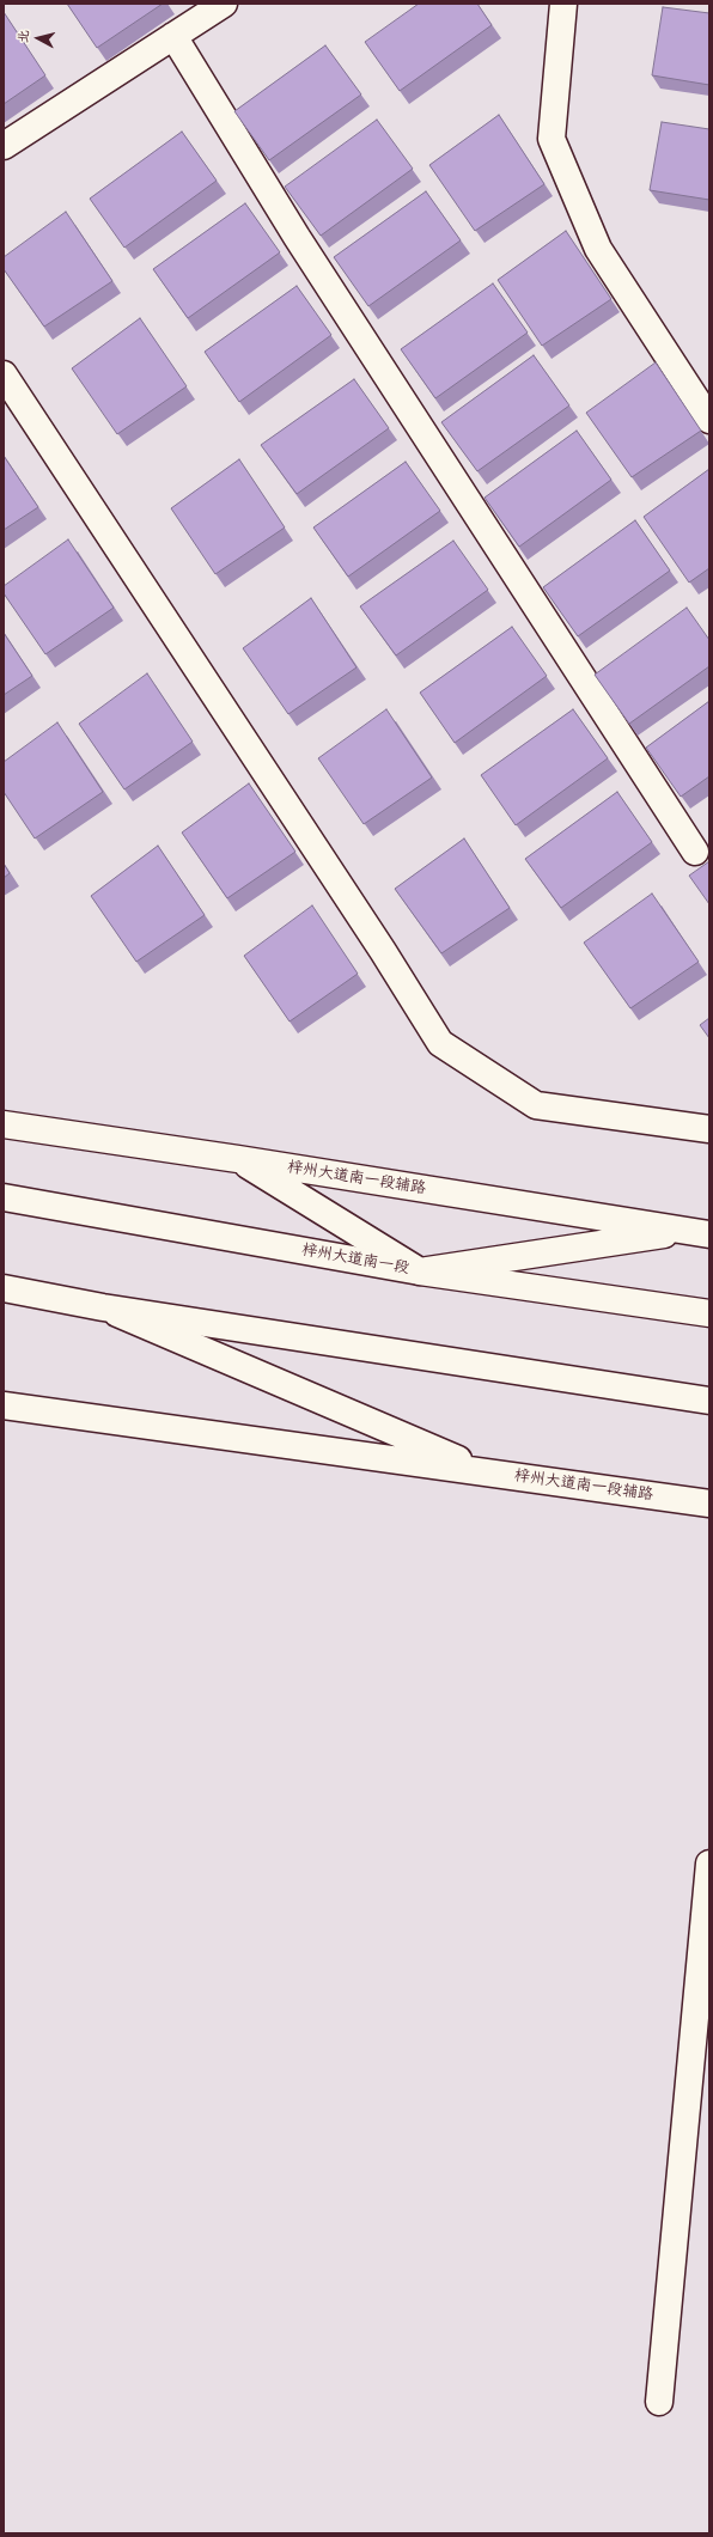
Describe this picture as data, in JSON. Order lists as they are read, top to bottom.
{
  "streets": {
    "main road": ["梓州大道南一段辅路", "梓州大道南一段"]
  },
  "north": "left"
}
